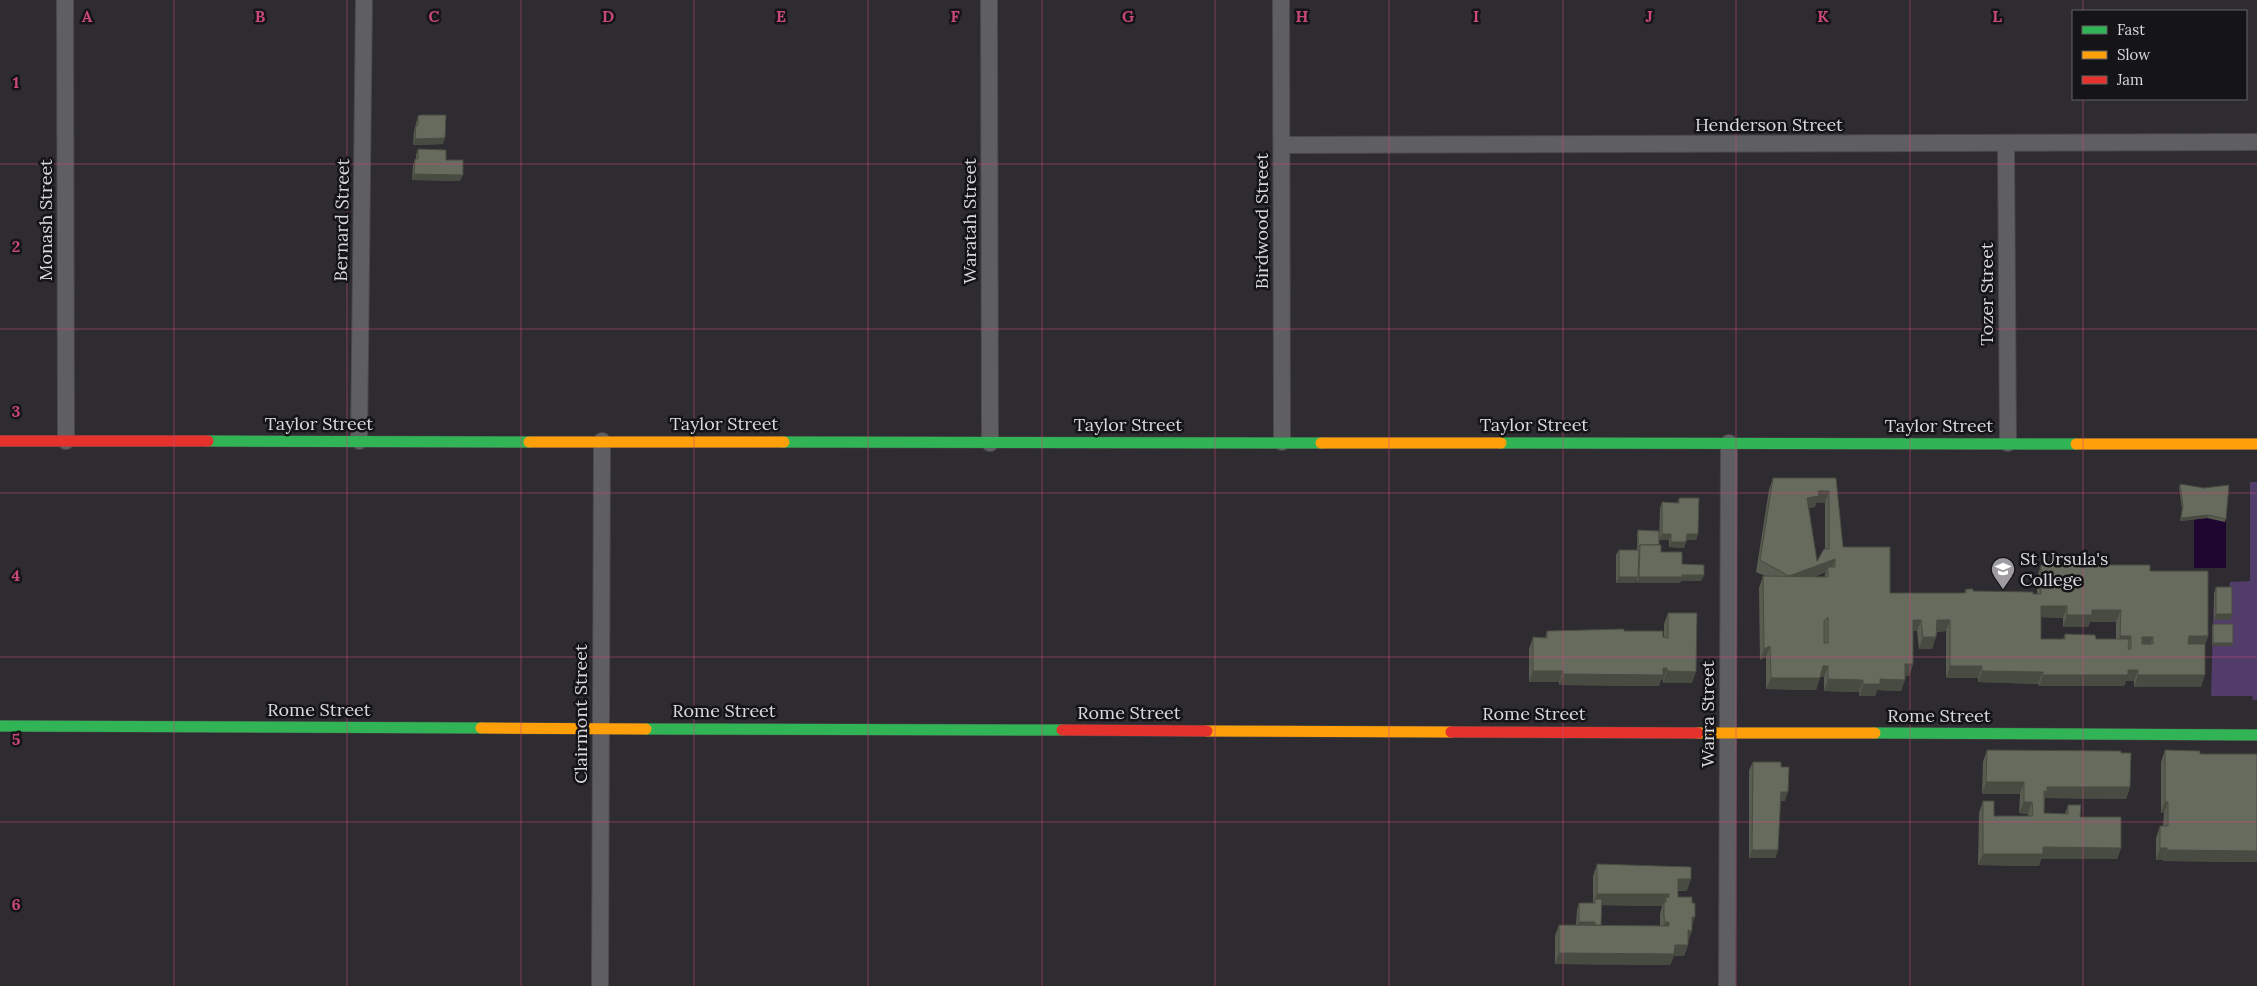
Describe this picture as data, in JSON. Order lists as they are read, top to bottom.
{
  "streets": {
    "street": [
      "Henderson Street",
      "Monash Street",
      "Bernard Street",
      "Waratah Street",
      "Birdwood Street",
      "Tozer Street",
      "Taylor Street",
      "Rome Street",
      "Clairmont Street",
      "Warra Street"
    ]
  },
  "crossings": [
    ["Henderson Street", "Birdwood Street"],
    ["Henderson Street", "Tozer Street"],
    ["Monash Street", "Taylor Street"],
    ["Bernard Street", "Taylor Street"],
    ["Waratah Street", "Taylor Street"],
    ["Birdwood Street", "Taylor Street"],
    ["Tozer Street", "Taylor Street"],
    ["Taylor Street", "Clairmont Street"],
    ["Taylor Street", "Warra Street"],
    ["Rome Street", "Clairmont Street"],
    ["Rome Street", "Warra Street"]
  ],
  "places": {
    "school or university": ["St Ursula's College"]
  },
  "legend": ["Fast", "Slow", "Jam"],
  "grid": {
    "columns": [
      "A",
      "B",
      "C",
      "D",
      "E",
      "F",
      "G",
      "H",
      "I",
      "J",
      "K",
      "L"
    ],
    "rows": [
      "1",
      "2",
      "3",
      "4",
      "5",
      "6"
    ]
  }
}
